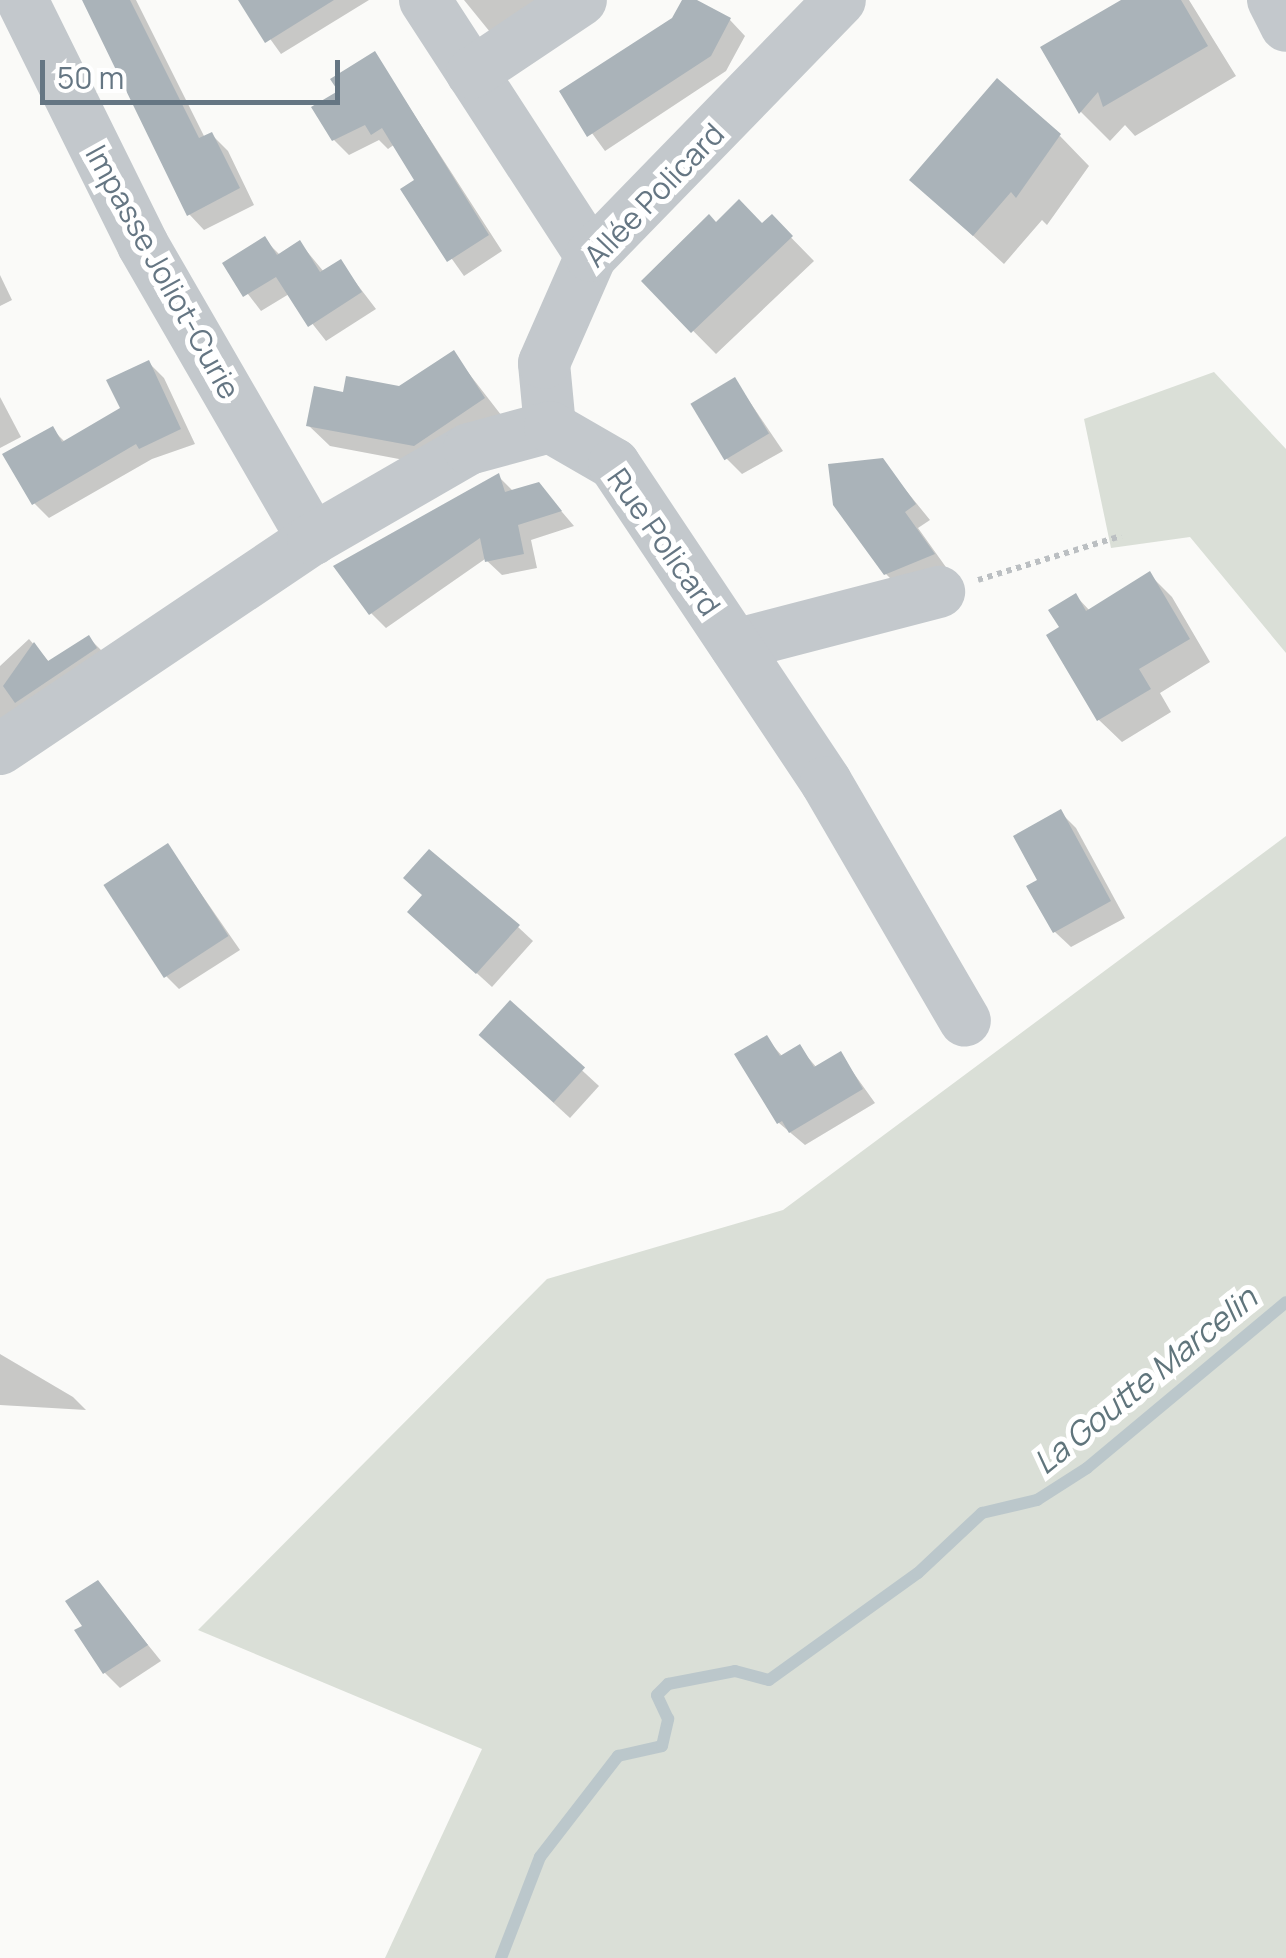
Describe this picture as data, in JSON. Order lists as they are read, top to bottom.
{
  "streets": {
    "street": ["Allée Policard", "Impasse Joliot-Curie", "Rue Policard"]
  },
  "crossings": [
    ["Allée Policard", "Rue Policard"]
  ],
  "water": ["La Goutte Marcelin"],
  "scale_bar": "50 m"
}
